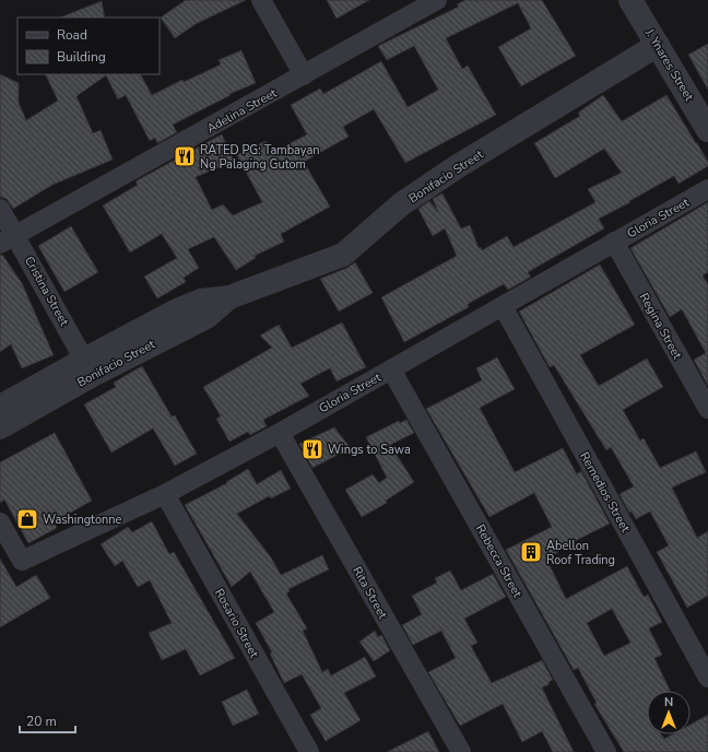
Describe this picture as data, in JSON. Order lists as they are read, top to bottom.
{
  "streets": {
    "street": [
      "J. Ynares Street",
      "Adelina Street",
      "Bonifacio Street",
      "Gloria Street",
      "Cristina Street",
      "Regina Street",
      "Remedios Street",
      "Rebecca Street",
      "Rita Street",
      "Rosario Street"
    ]
  },
  "crossings": [
    ["J. Ynares Street", "Bonifacio Street"],
    ["Adelina Street", "Cristina Street"],
    ["Bonifacio Street", "Cristina Street"],
    ["Gloria Street", "Regina Street"],
    ["Gloria Street", "Remedios Street"],
    ["Gloria Street", "Rebecca Street"],
    ["Gloria Street", "Rita Street"],
    ["Gloria Street", "Rosario Street"]
  ],
  "places": {
    "restaurant": ["RATED PG: Tambayan Ng Palaging Gutom", "Wings to Sawa"],
    "shop": ["Washingtonne"],
    "building": ["Abellon Roof Trading"]
  },
  "legend": ["Road", "Building"],
  "scale_bar": "20 m",
  "north": "top"
}
